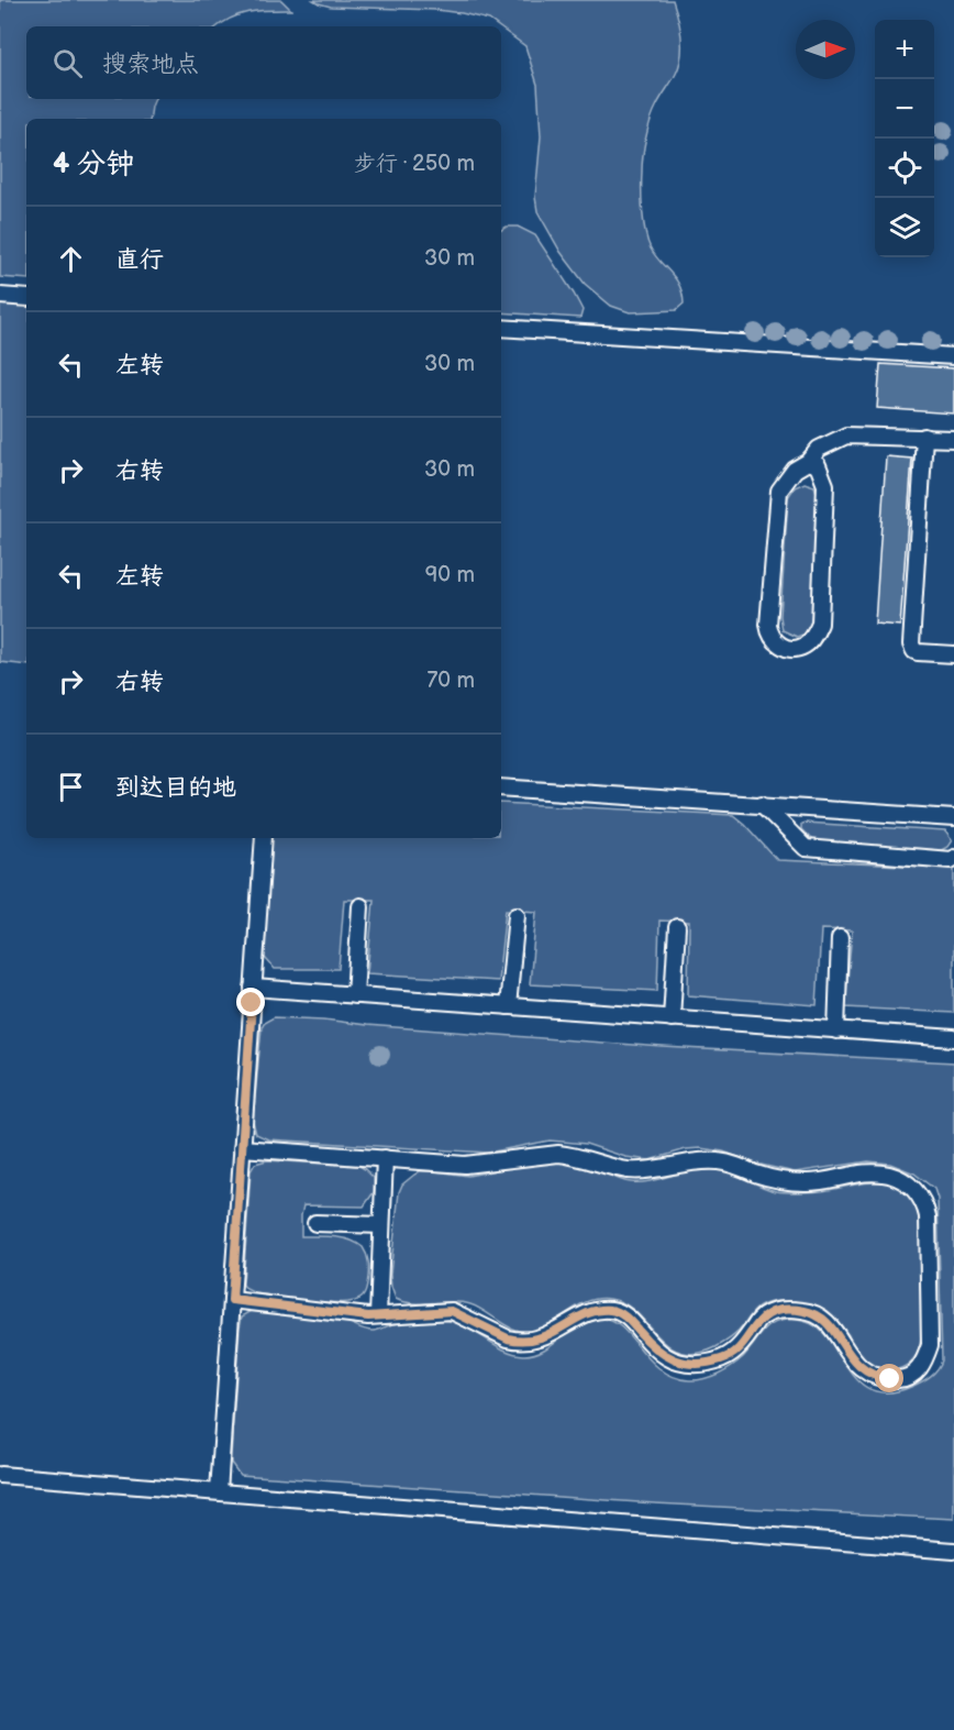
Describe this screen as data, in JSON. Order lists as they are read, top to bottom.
{
  "north": "right",
  "page": {
    "map_buttons": ["+", "−"],
    "search": "搜索地点",
    "heading": ["4 分钟", "步行 · 250 m"],
    "list": [
      ["直行", "30 m"],
      ["左转", "30 m"],
      ["右转", "30 m"],
      ["左转", "90 m"],
      ["右转", "70 m"],
      "到达目的地"
    ]
  }
}
